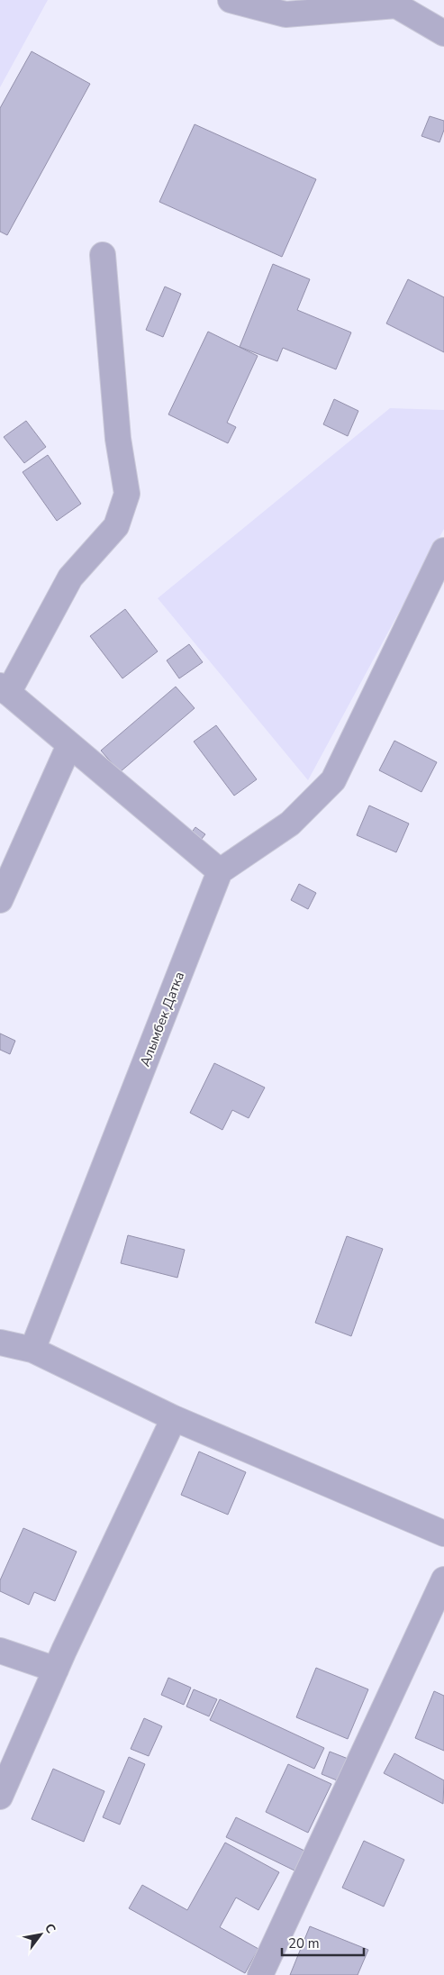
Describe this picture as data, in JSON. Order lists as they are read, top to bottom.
{
  "streets": {
    "street": ["Алымбек Датка"]
  },
  "scale_bar": "20 m",
  "north": "top right"
}
